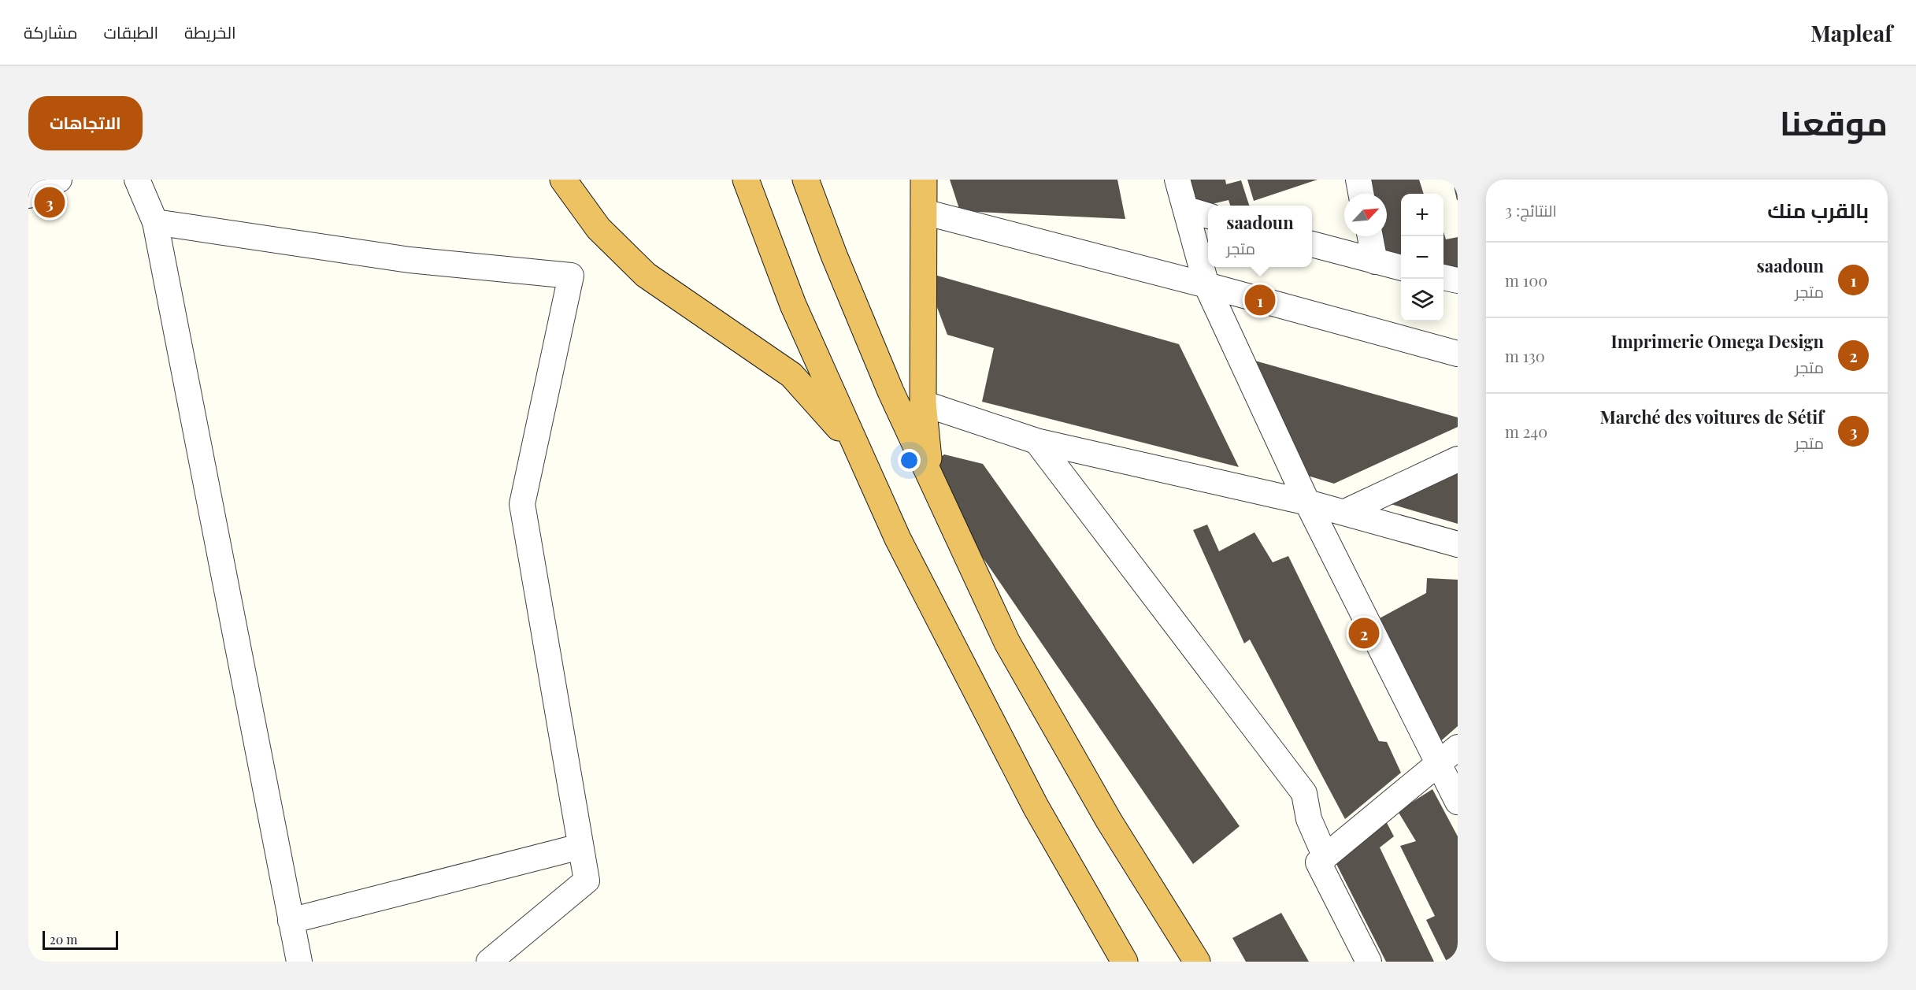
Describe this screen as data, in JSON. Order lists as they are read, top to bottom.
{
  "scale_bar": "20 m",
  "north": "top right",
  "page": {
    "header": "Mapleaf",
    "nav": ["الخريطة", "الطبقات", "مشاركة"],
    "title": "موقعنا",
    "buttons": "الاتجاهات",
    "heading": ["بالقرب منك", "النتائج: 3"],
    "pins": ["3", "1", "2"],
    "map_buttons": ["+", "−"],
    "popup": ["saadoun", "متجر"],
    "list": [
      {
        "mark": "1",
        "name": "saadoun",
        "note": "متجر",
        "value": "100 m"
      },
      {
        "mark": "2",
        "name": "Imprimerie Omega Design",
        "note": "متجر",
        "value": "130 m"
      },
      {
        "mark": "3",
        "name": "Marché des voitures de Sétif",
        "note": "متجر",
        "value": "240 m"
      }
    ],
    "scale": "20 m"
  }
}
